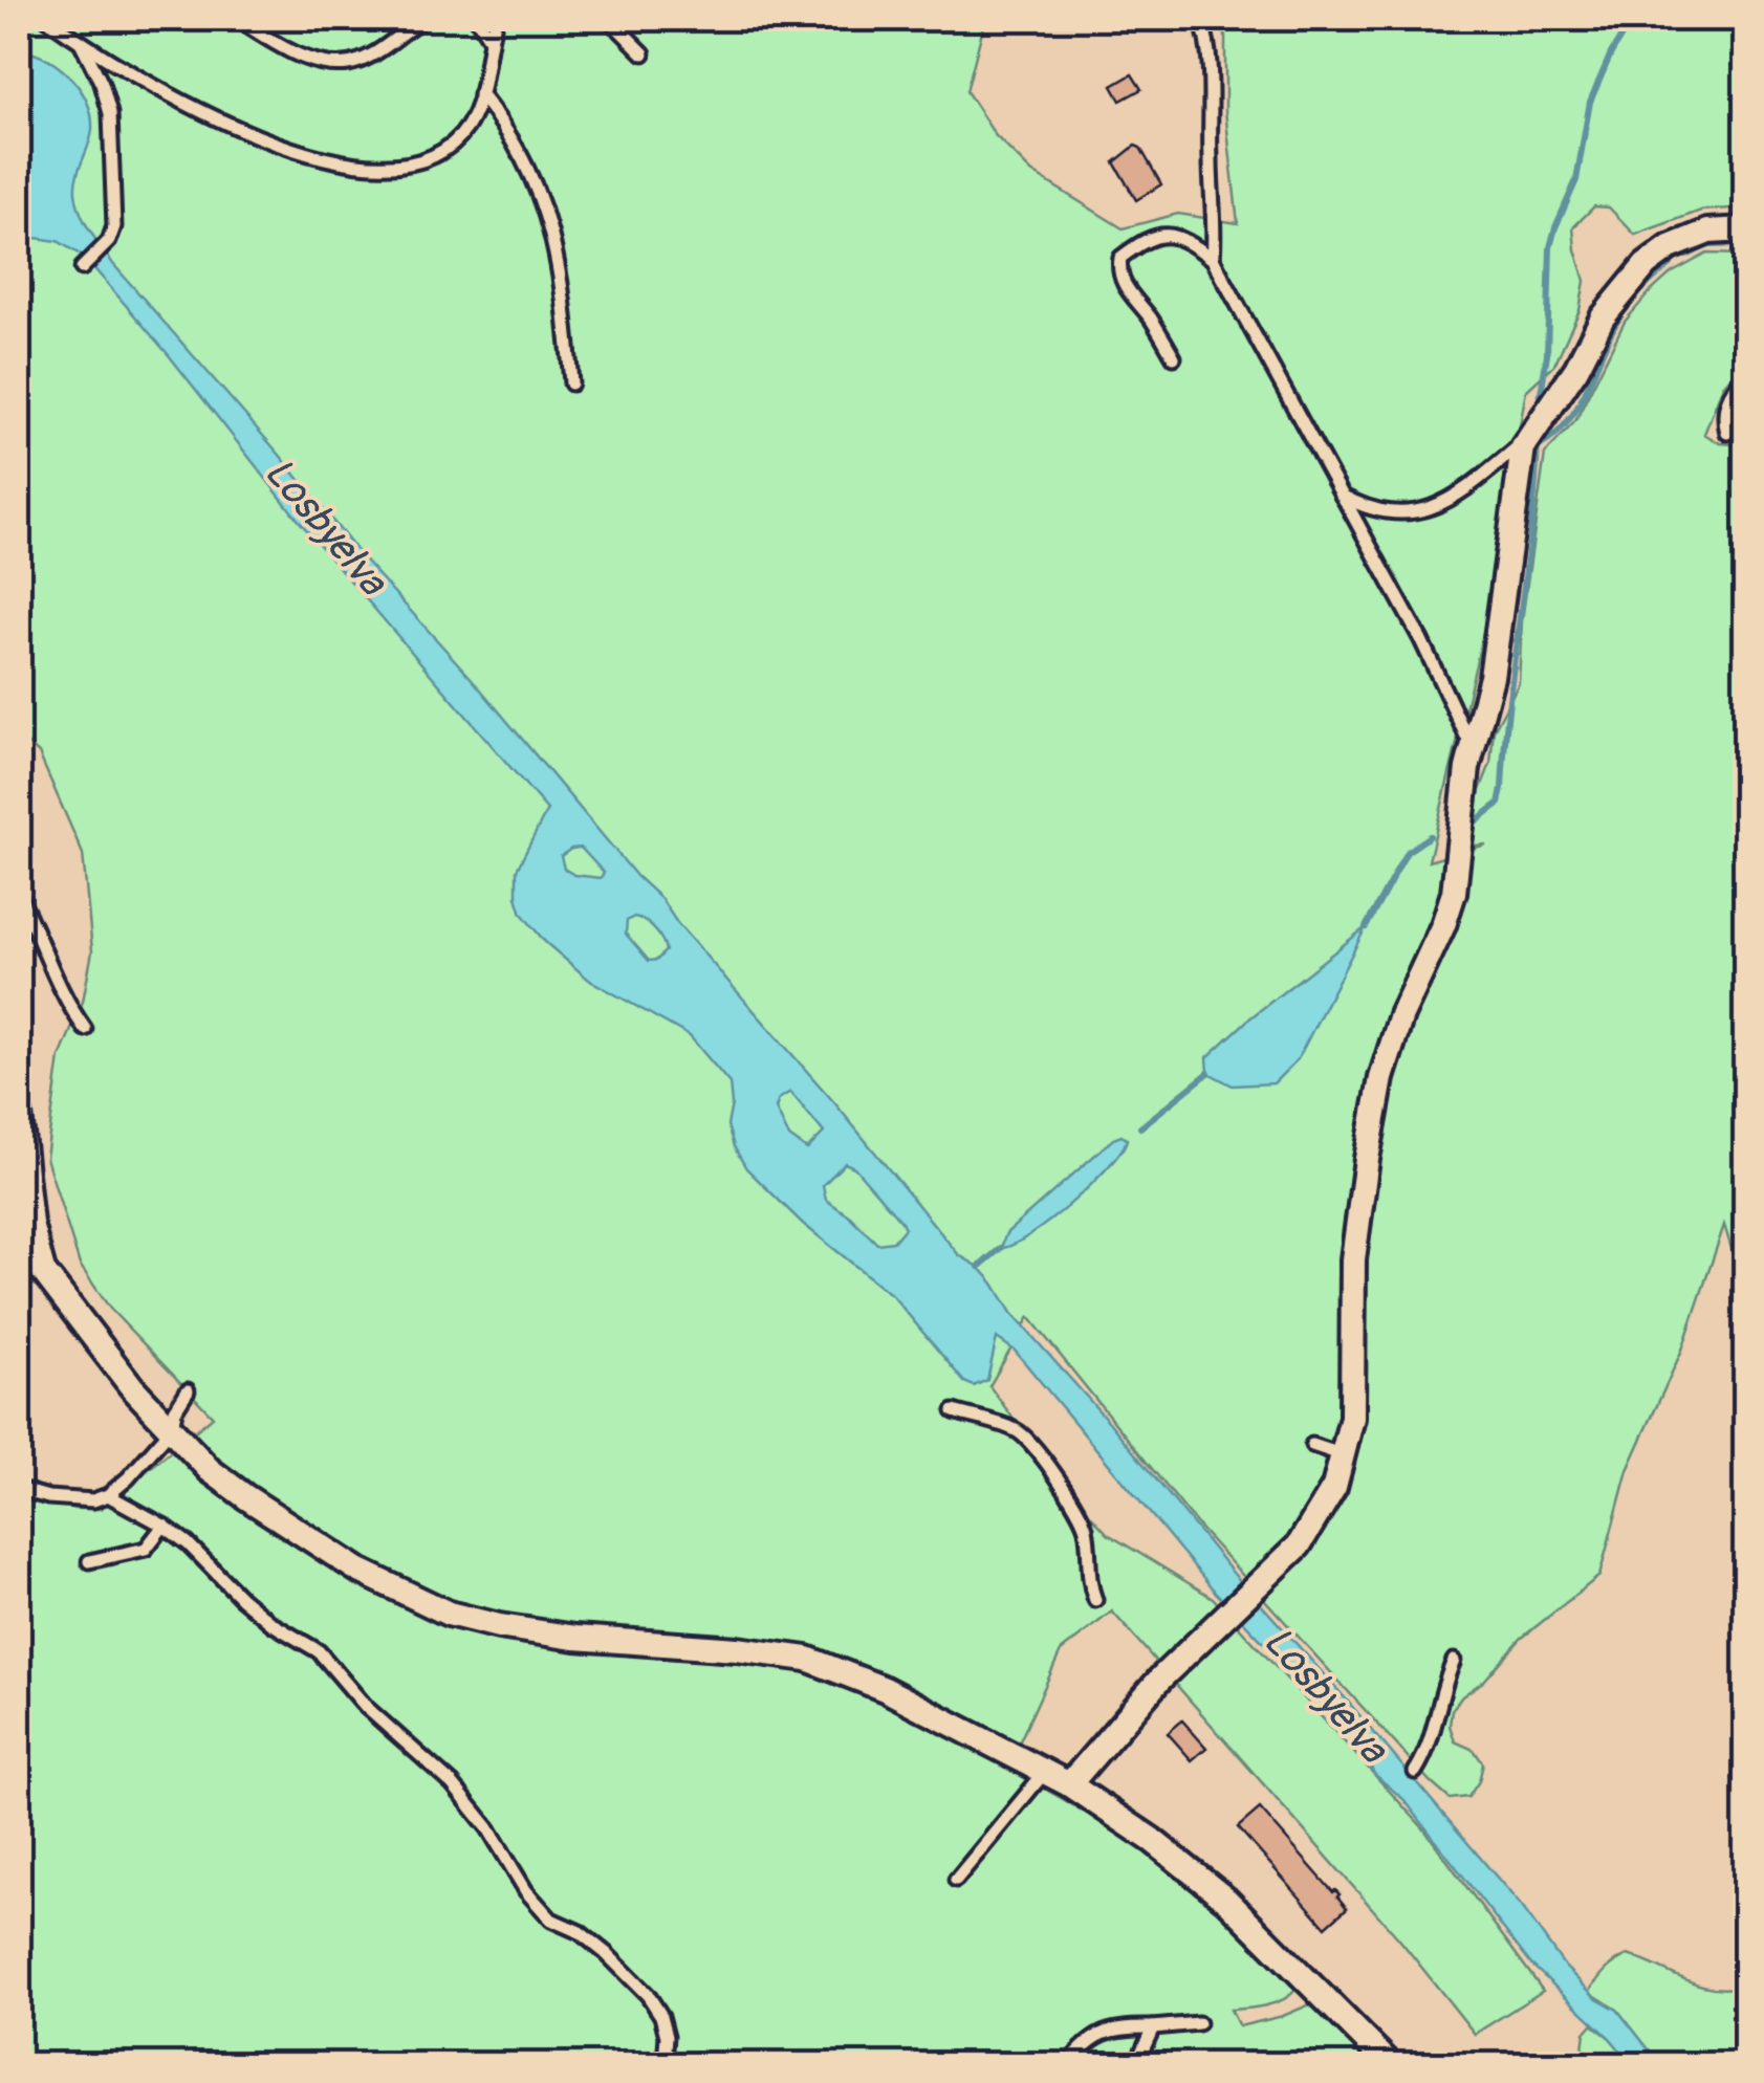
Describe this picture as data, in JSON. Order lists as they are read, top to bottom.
{
  "water": ["Losbyelva"]
}
